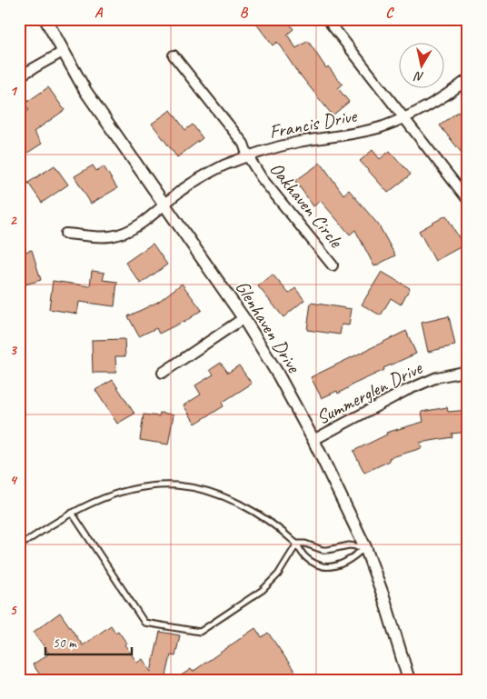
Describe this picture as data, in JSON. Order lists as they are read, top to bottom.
{
  "streets": {
    "street": [
      "Francis Drive",
      "Oakhaven Circle",
      "Glenhaven Drive",
      "Summerglen Drive"
    ]
  },
  "crossings": [
    ["Francis Drive", "Oakhaven Circle"],
    ["Francis Drive", "Glenhaven Drive"],
    ["Glenhaven Drive", "Summerglen Drive"]
  ],
  "scale_bar": "50 m",
  "north": "bottom",
  "grid": {
    "columns": ["A", "B", "C"],
    "rows": [
      "1",
      "2",
      "3",
      "4",
      "5"
    ]
  }
}
